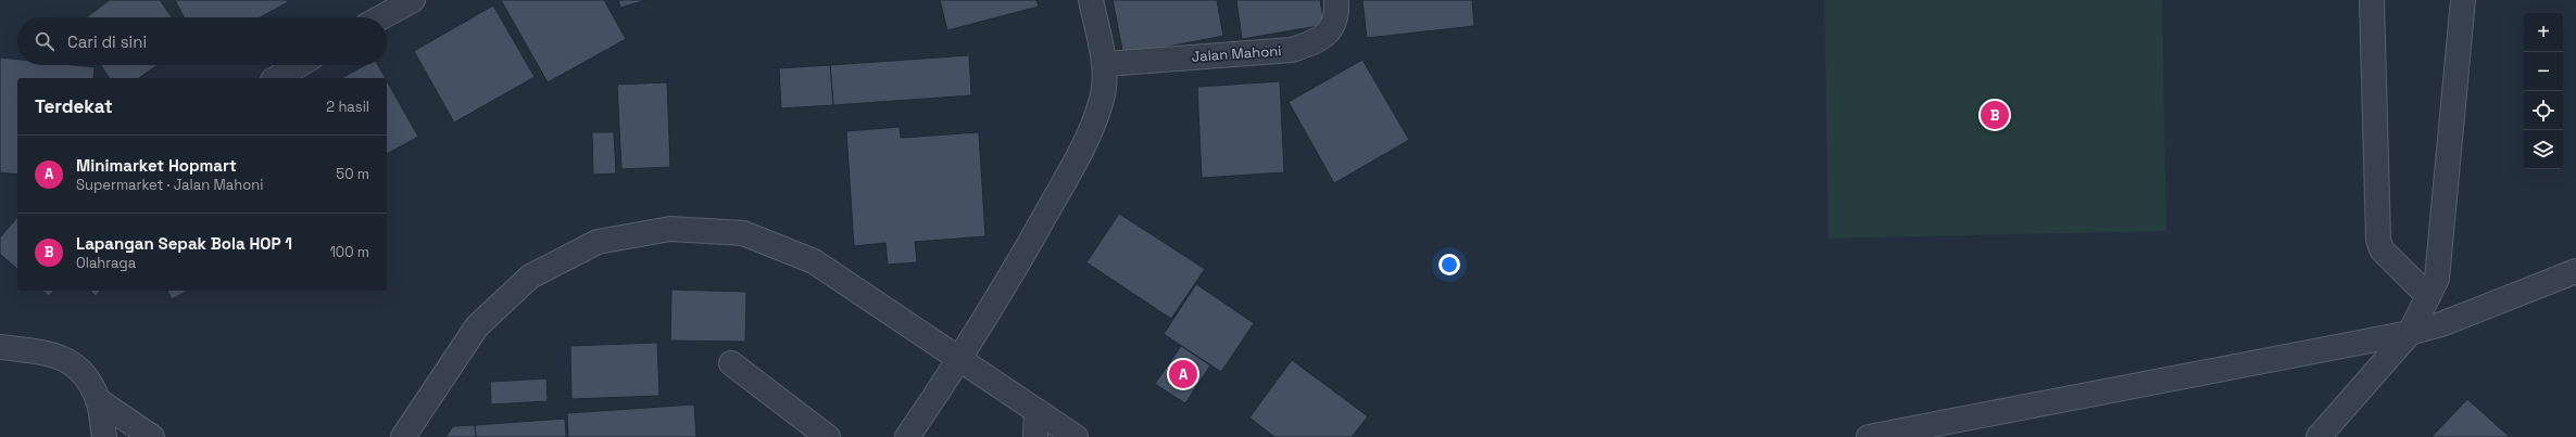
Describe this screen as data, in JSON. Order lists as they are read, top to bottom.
{
  "streets": {
    "street": ["Jalan Mahoni"]
  },
  "page": {
    "map_buttons": ["+", "−"],
    "search": "Cari di sini",
    "heading": ["Terdekat", "2 hasil"],
    "pins": ["B", "A"],
    "list": [
      {
        "mark": "A",
        "name": "Minimarket Hopmart",
        "note": "Supermarket · Jalan Mahoni",
        "value": "50 m"
      },
      {
        "mark": "B",
        "name": "Lapangan Sepak Bola HOP 1",
        "note": "Olahraga",
        "value": "100 m"
      }
    ]
  }
}
